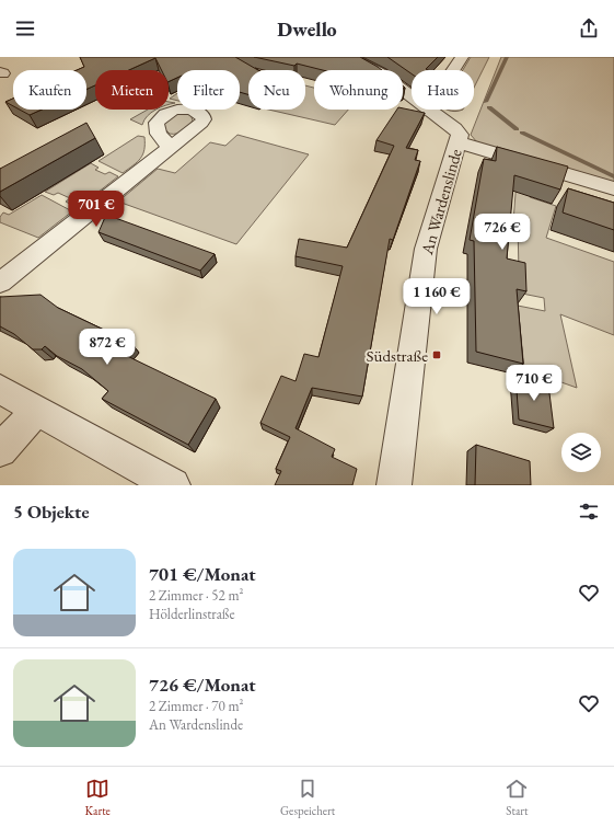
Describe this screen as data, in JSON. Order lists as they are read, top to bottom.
{
  "streets": {
    "street": ["An Wardenslinde"]
  },
  "places": {
    "transit": ["Südstraße"]
  },
  "page": {
    "header": "Dwello",
    "chip": [
      "Kaufen",
      "Mieten",
      "Filter",
      "Neu",
      "Wohnung",
      "Haus"
    ],
    "price": [
      "701 €",
      "726 €",
      "1 160 €",
      "872 €",
      "710 €"
    ],
    "heading": "5 Objekte",
    "list": [
      {
        "name": "701 €/Monat",
        "note": "2 Zimmer · 52 m² · Hölderlinstraße"
      },
      {
        "name": "726 €/Monat",
        "note": "2 Zimmer · 70 m² · An Wardenslinde"
      }
    ],
    "tabs": ["Karte", "Gespeichert", "Start"]
  }
}
